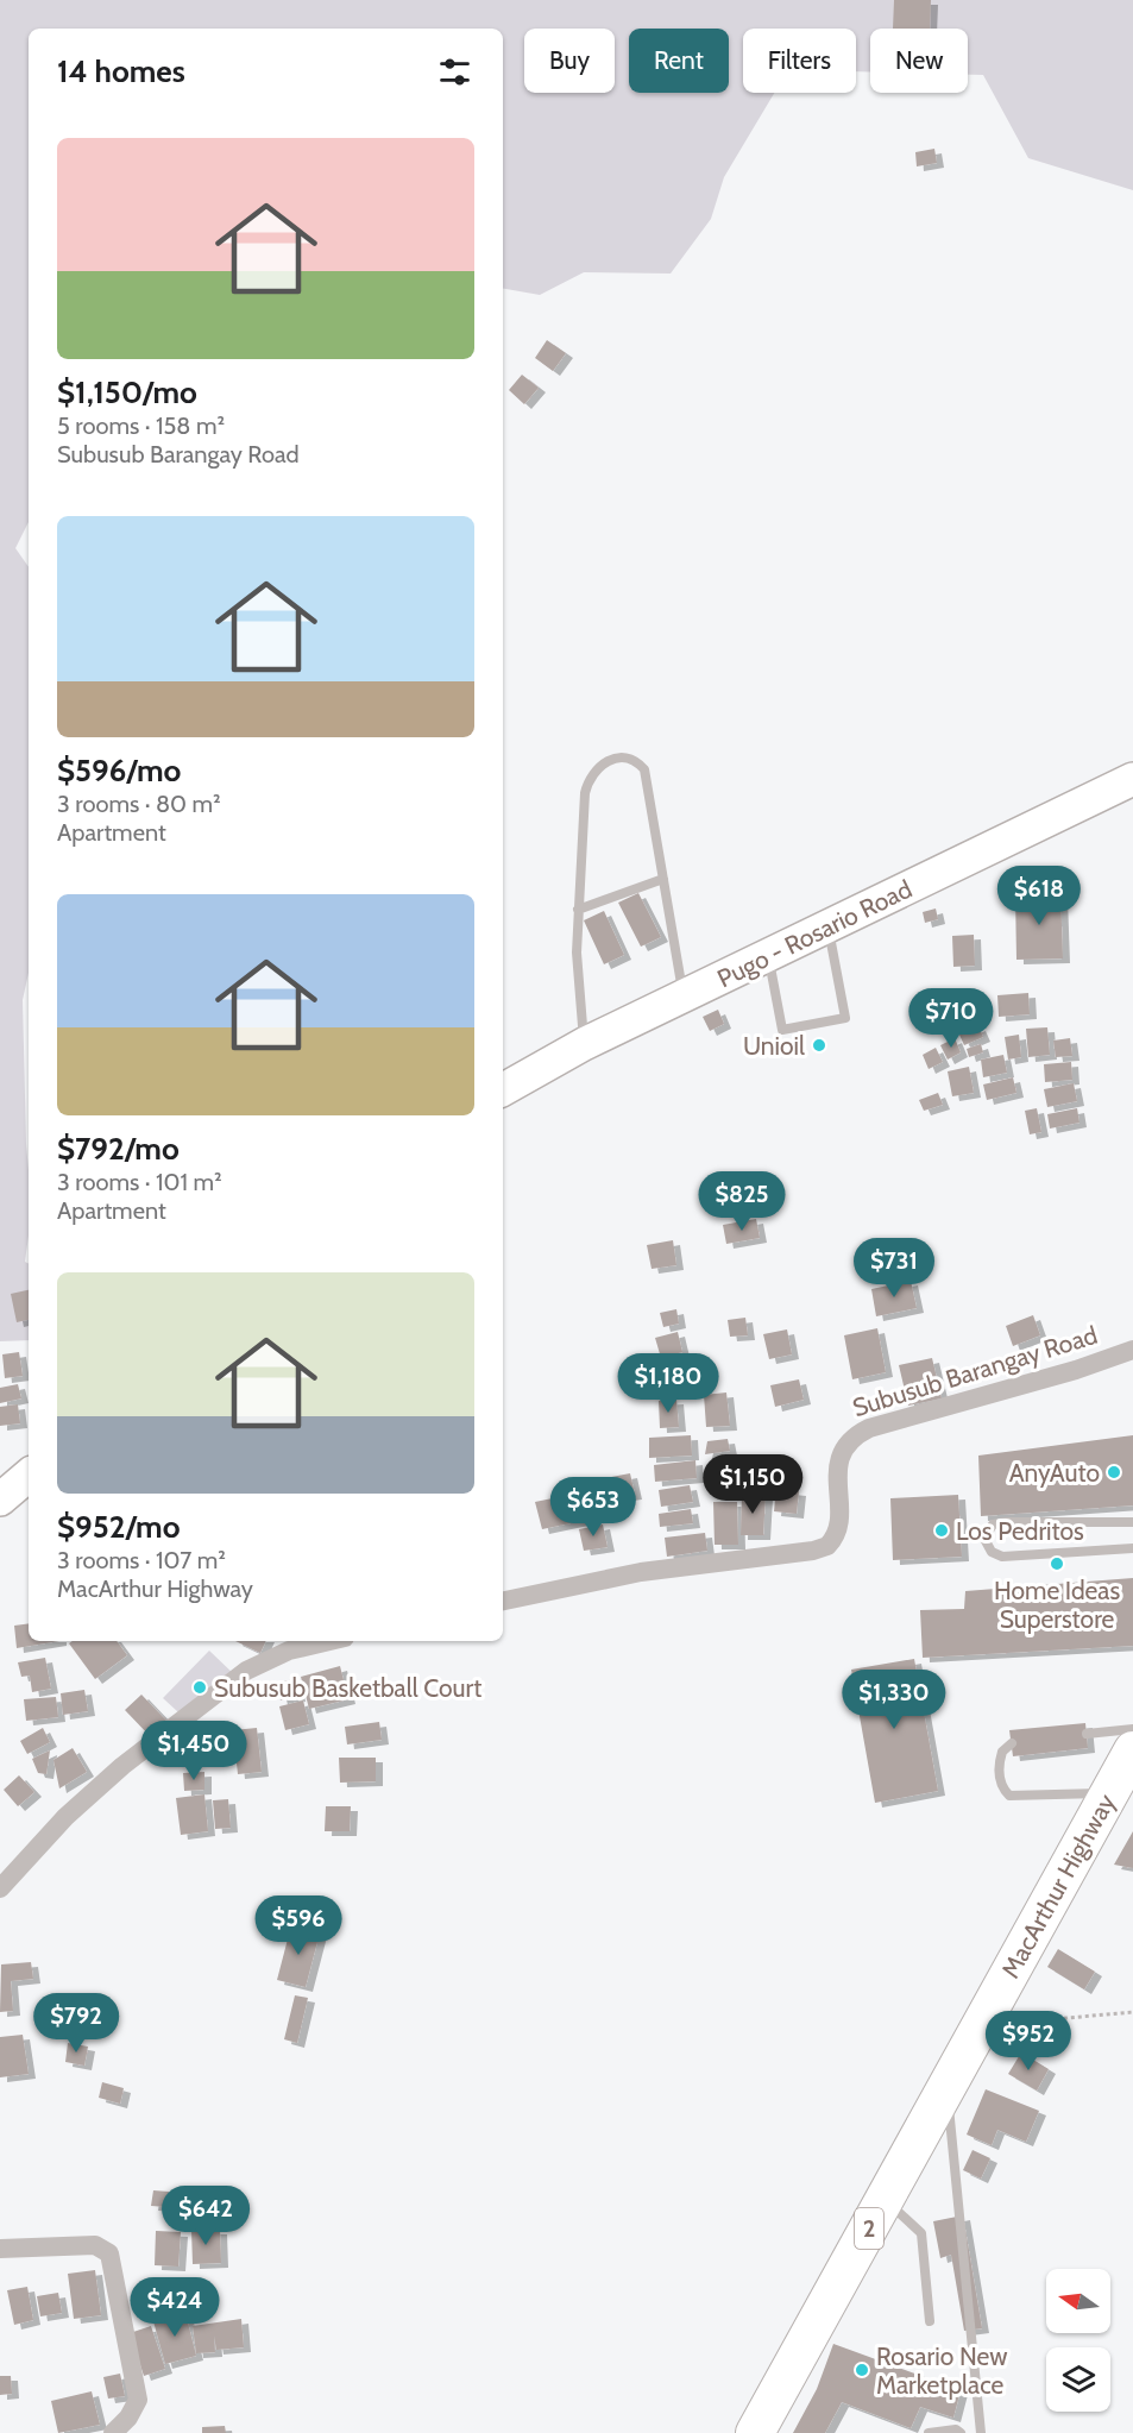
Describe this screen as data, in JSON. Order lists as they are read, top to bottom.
{
  "streets": {
    "highway": ["MacArthur Highway", "2"],
    "main road": ["Pugo - Rosario Road"],
    "street": ["Subusub Barangay Road"]
  },
  "places": [
    "Unioil",
    "AnyAuto",
    "Los Pedritos",
    "Home Ideas Superstore",
    "Subusub Basketball Court",
    "Rosario New Marketplace"
  ],
  "north": "left",
  "page": {
    "chip": [
      "Buy",
      "Rent",
      "Filters",
      "New"
    ],
    "heading": "14 homes",
    "list": [
      {
        "name": "$1,150/mo",
        "note": "5 rooms · 158 m² · Subusub Barangay Road"
      },
      {
        "name": "$596/mo",
        "note": "3 rooms · 80 m² · Apartment"
      },
      {
        "name": "$792/mo",
        "note": "3 rooms · 101 m² · Apartment"
      },
      {
        "name": "$952/mo",
        "note": "3 rooms · 107 m² · MacArthur Highway"
      }
    ],
    "price": [
      "$618",
      "$710",
      "$825",
      "$731",
      "$1,180",
      "$1,150",
      "$653",
      "$1,330",
      "$1,450",
      "$596",
      "$792",
      "$952",
      "$642",
      "$424"
    ]
  }
}
